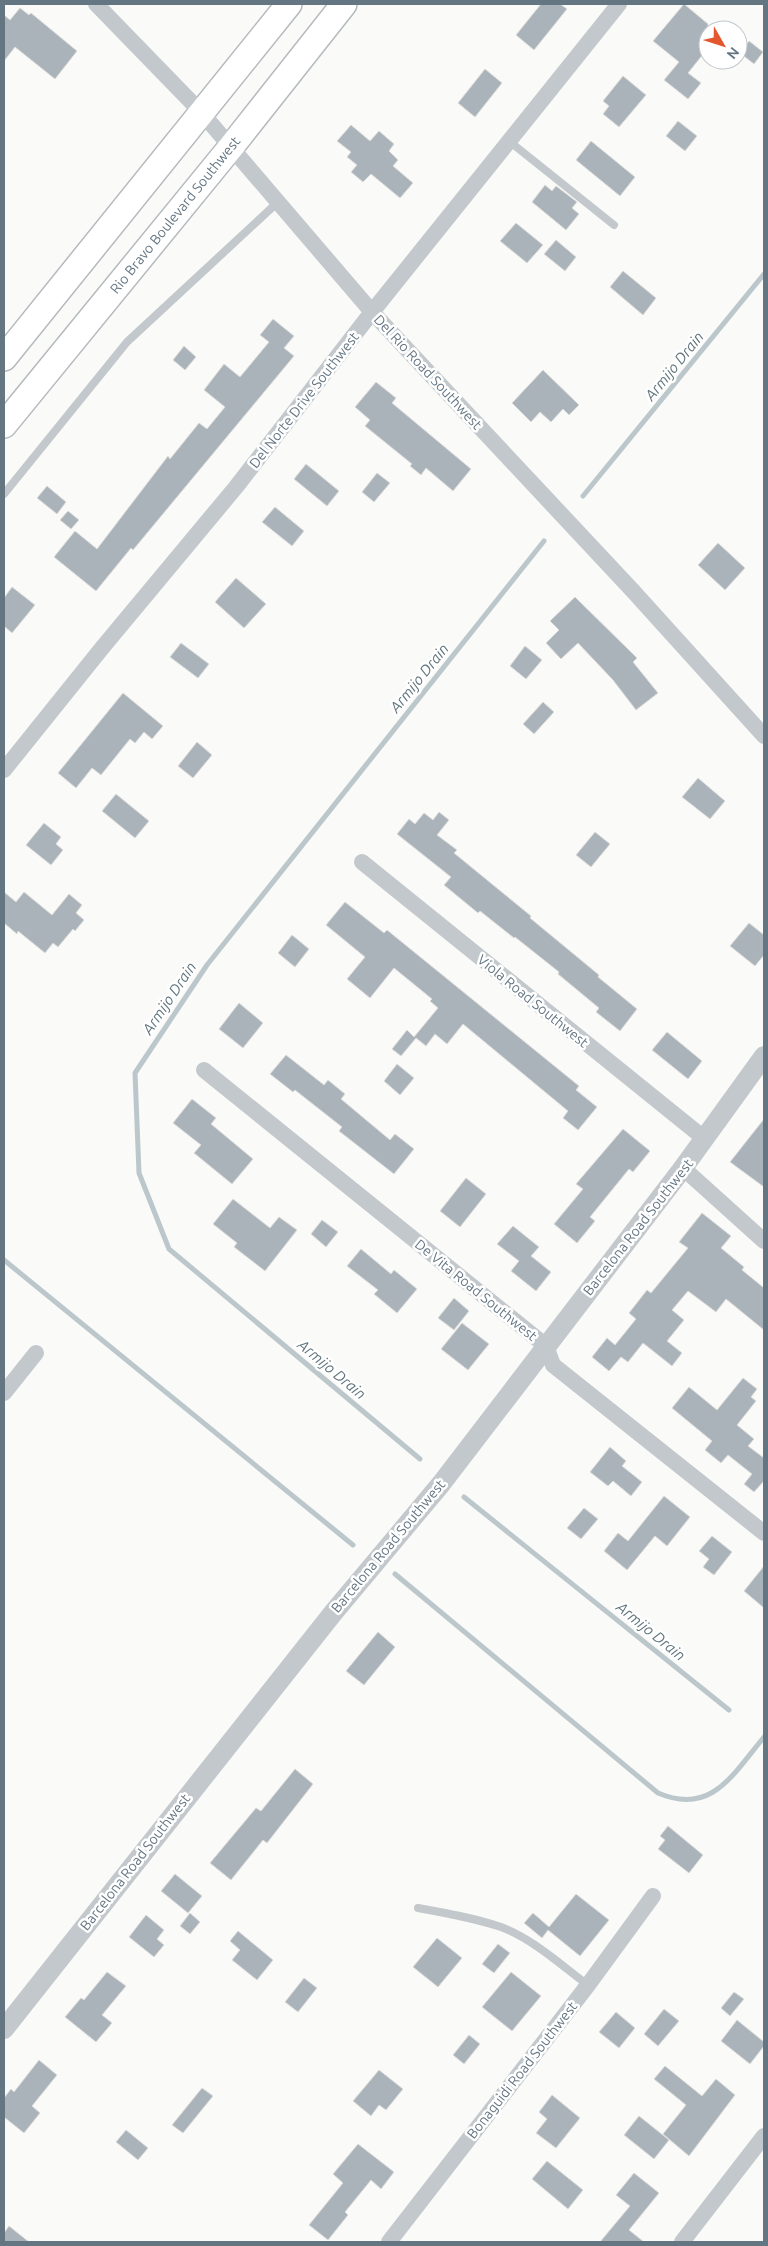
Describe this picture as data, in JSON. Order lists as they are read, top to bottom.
{
  "streets": {
    "main road": ["Rio Bravo Boulevard Southwest"],
    "street": [
      "Del Rio Road Southwest",
      "Del Norte Drive Southwest",
      "Viola Road Southwest",
      "Barcelona Road Southwest",
      "De Vita Road Southwest",
      "Bonaguidi Road Southwest"
    ]
  },
  "crossings": [
    ["Rio Bravo Boulevard Southwest", "Del Rio Road Southwest"],
    ["Del Rio Road Southwest", "Del Norte Drive Southwest"],
    ["Viola Road Southwest", "Barcelona Road Southwest"],
    ["Barcelona Road Southwest", "De Vita Road Southwest"]
  ],
  "water": ["Armijo Drain"],
  "north": "bottom right"
}
